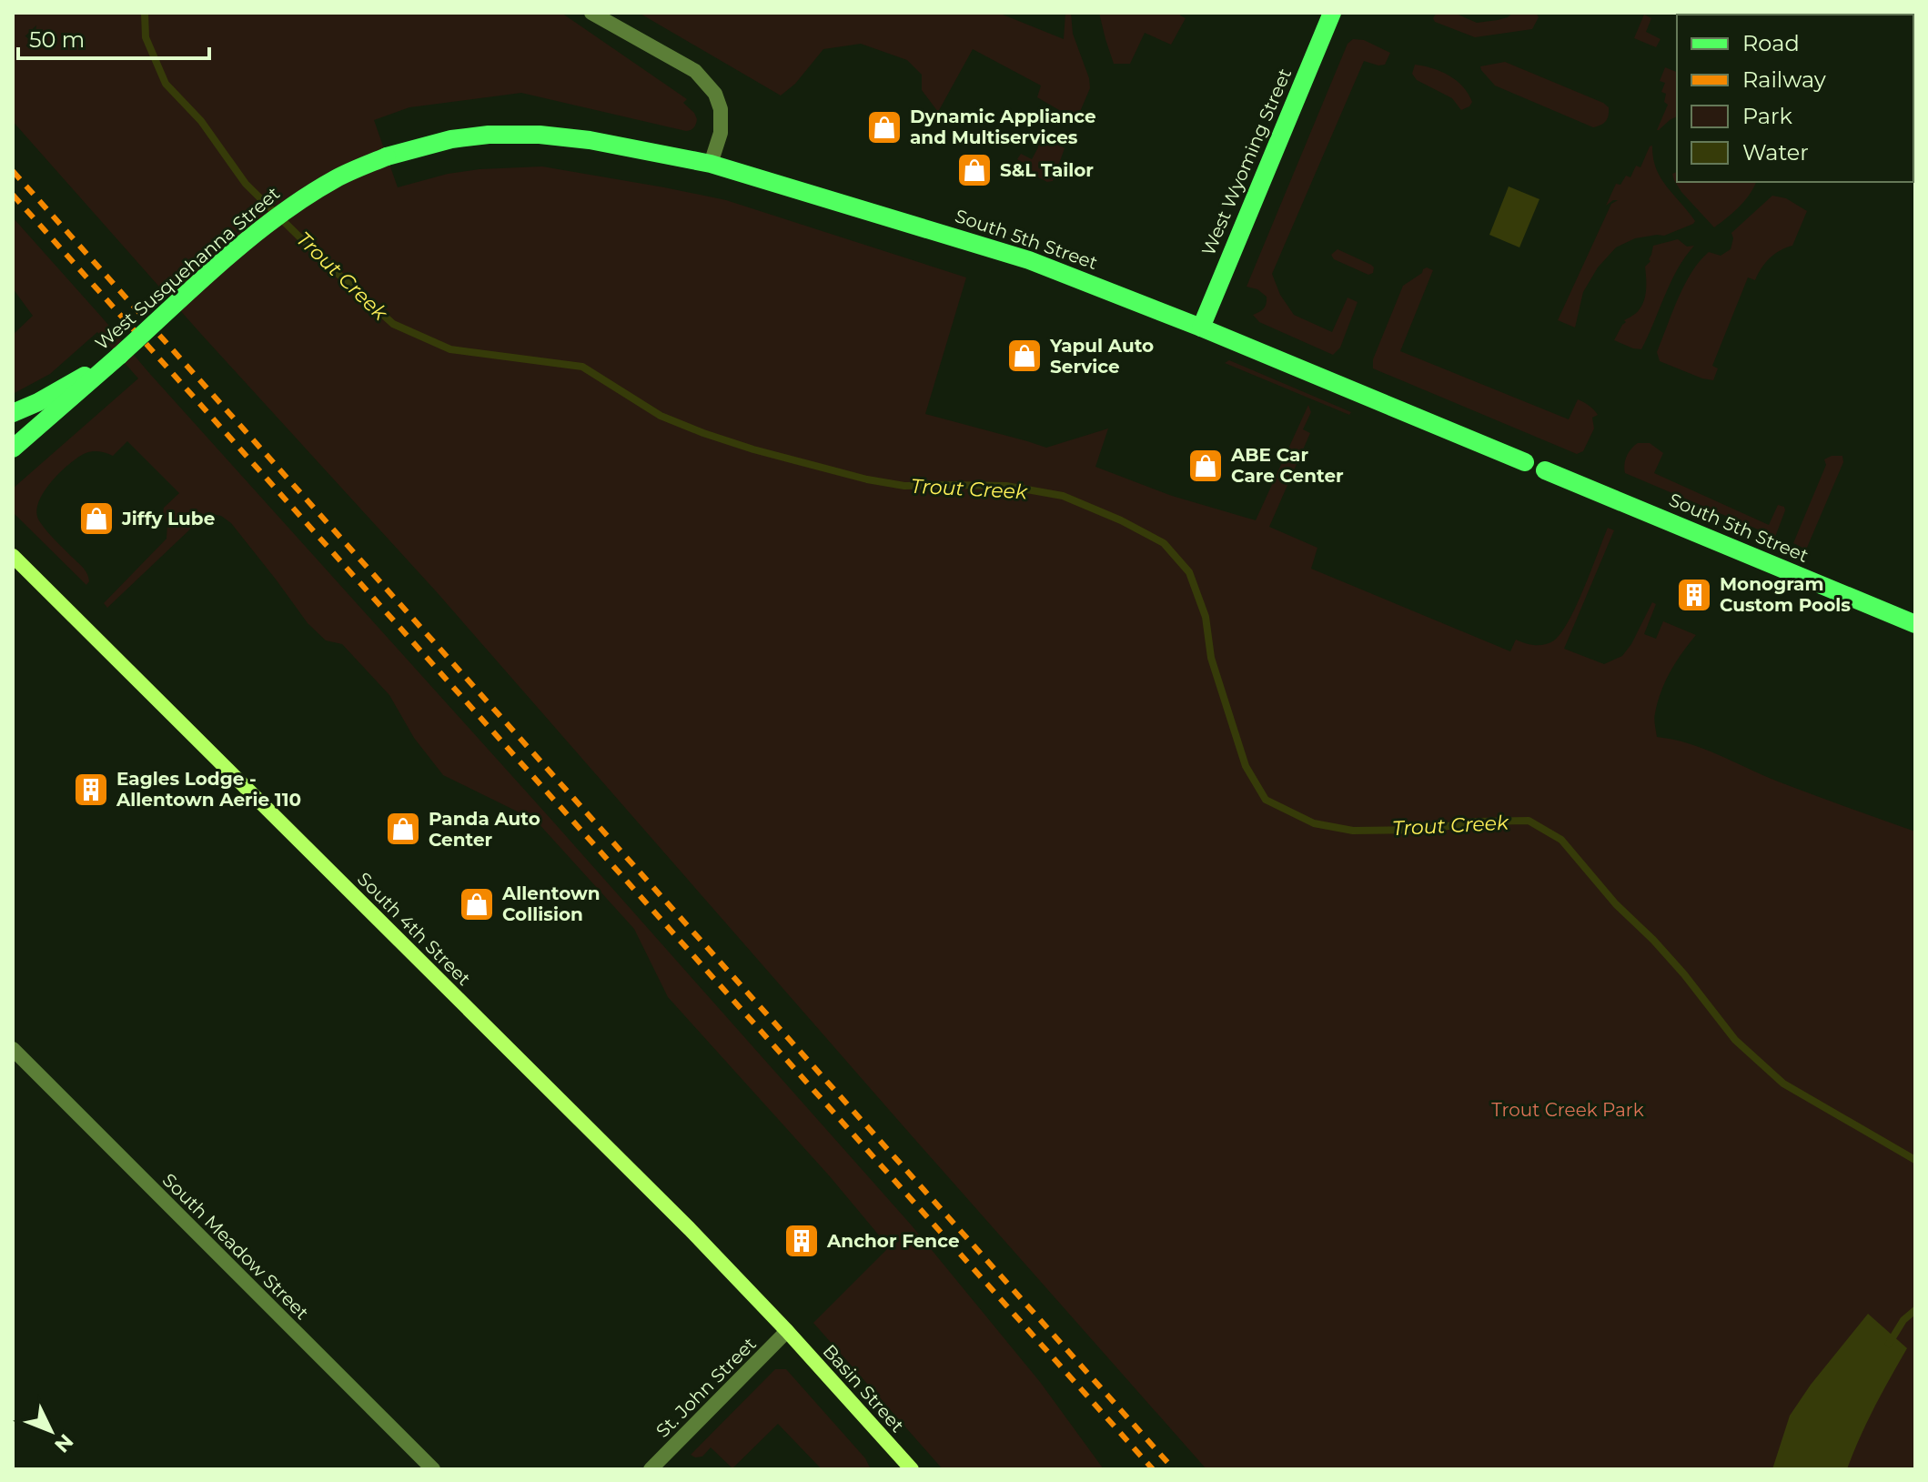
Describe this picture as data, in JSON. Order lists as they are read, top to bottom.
{
  "streets": {
    "main road": [
      "West Wyoming Street",
      "South 5th Street",
      "West Susquehanna Street",
      "South 4th Street",
      "Basin Street"
    ],
    "street": ["South Meadow Street", "St. John Street"]
  },
  "crossings": [
    ["West Wyoming Street", "South 5th Street"],
    ["South 5th Street", "West Susquehanna Street"],
    ["South 4th Street", "St. John Street"],
    ["South 4th Street", "Basin Street"],
    ["St. John Street", "Basin Street"]
  ],
  "water": ["Trout Creek"],
  "parks": ["Trout Creek Park"],
  "places": {
    "shop": [
      "Dynamic Appliance and Multiservices",
      "S&L Tailor",
      "Yapul Auto Service",
      "ABE Car Care Center",
      "Jiffy Lube",
      "Panda Auto Center",
      "Allentown Collision"
    ],
    "building": ["Monogram Custom Pools", "Eagles Lodge - Allentown Aerie 110", "Anchor Fence"]
  },
  "legend": [
    "Road",
    "Railway",
    "Park",
    "Water"
  ],
  "scale_bar": "50 m",
  "north": "bottom right"
}
